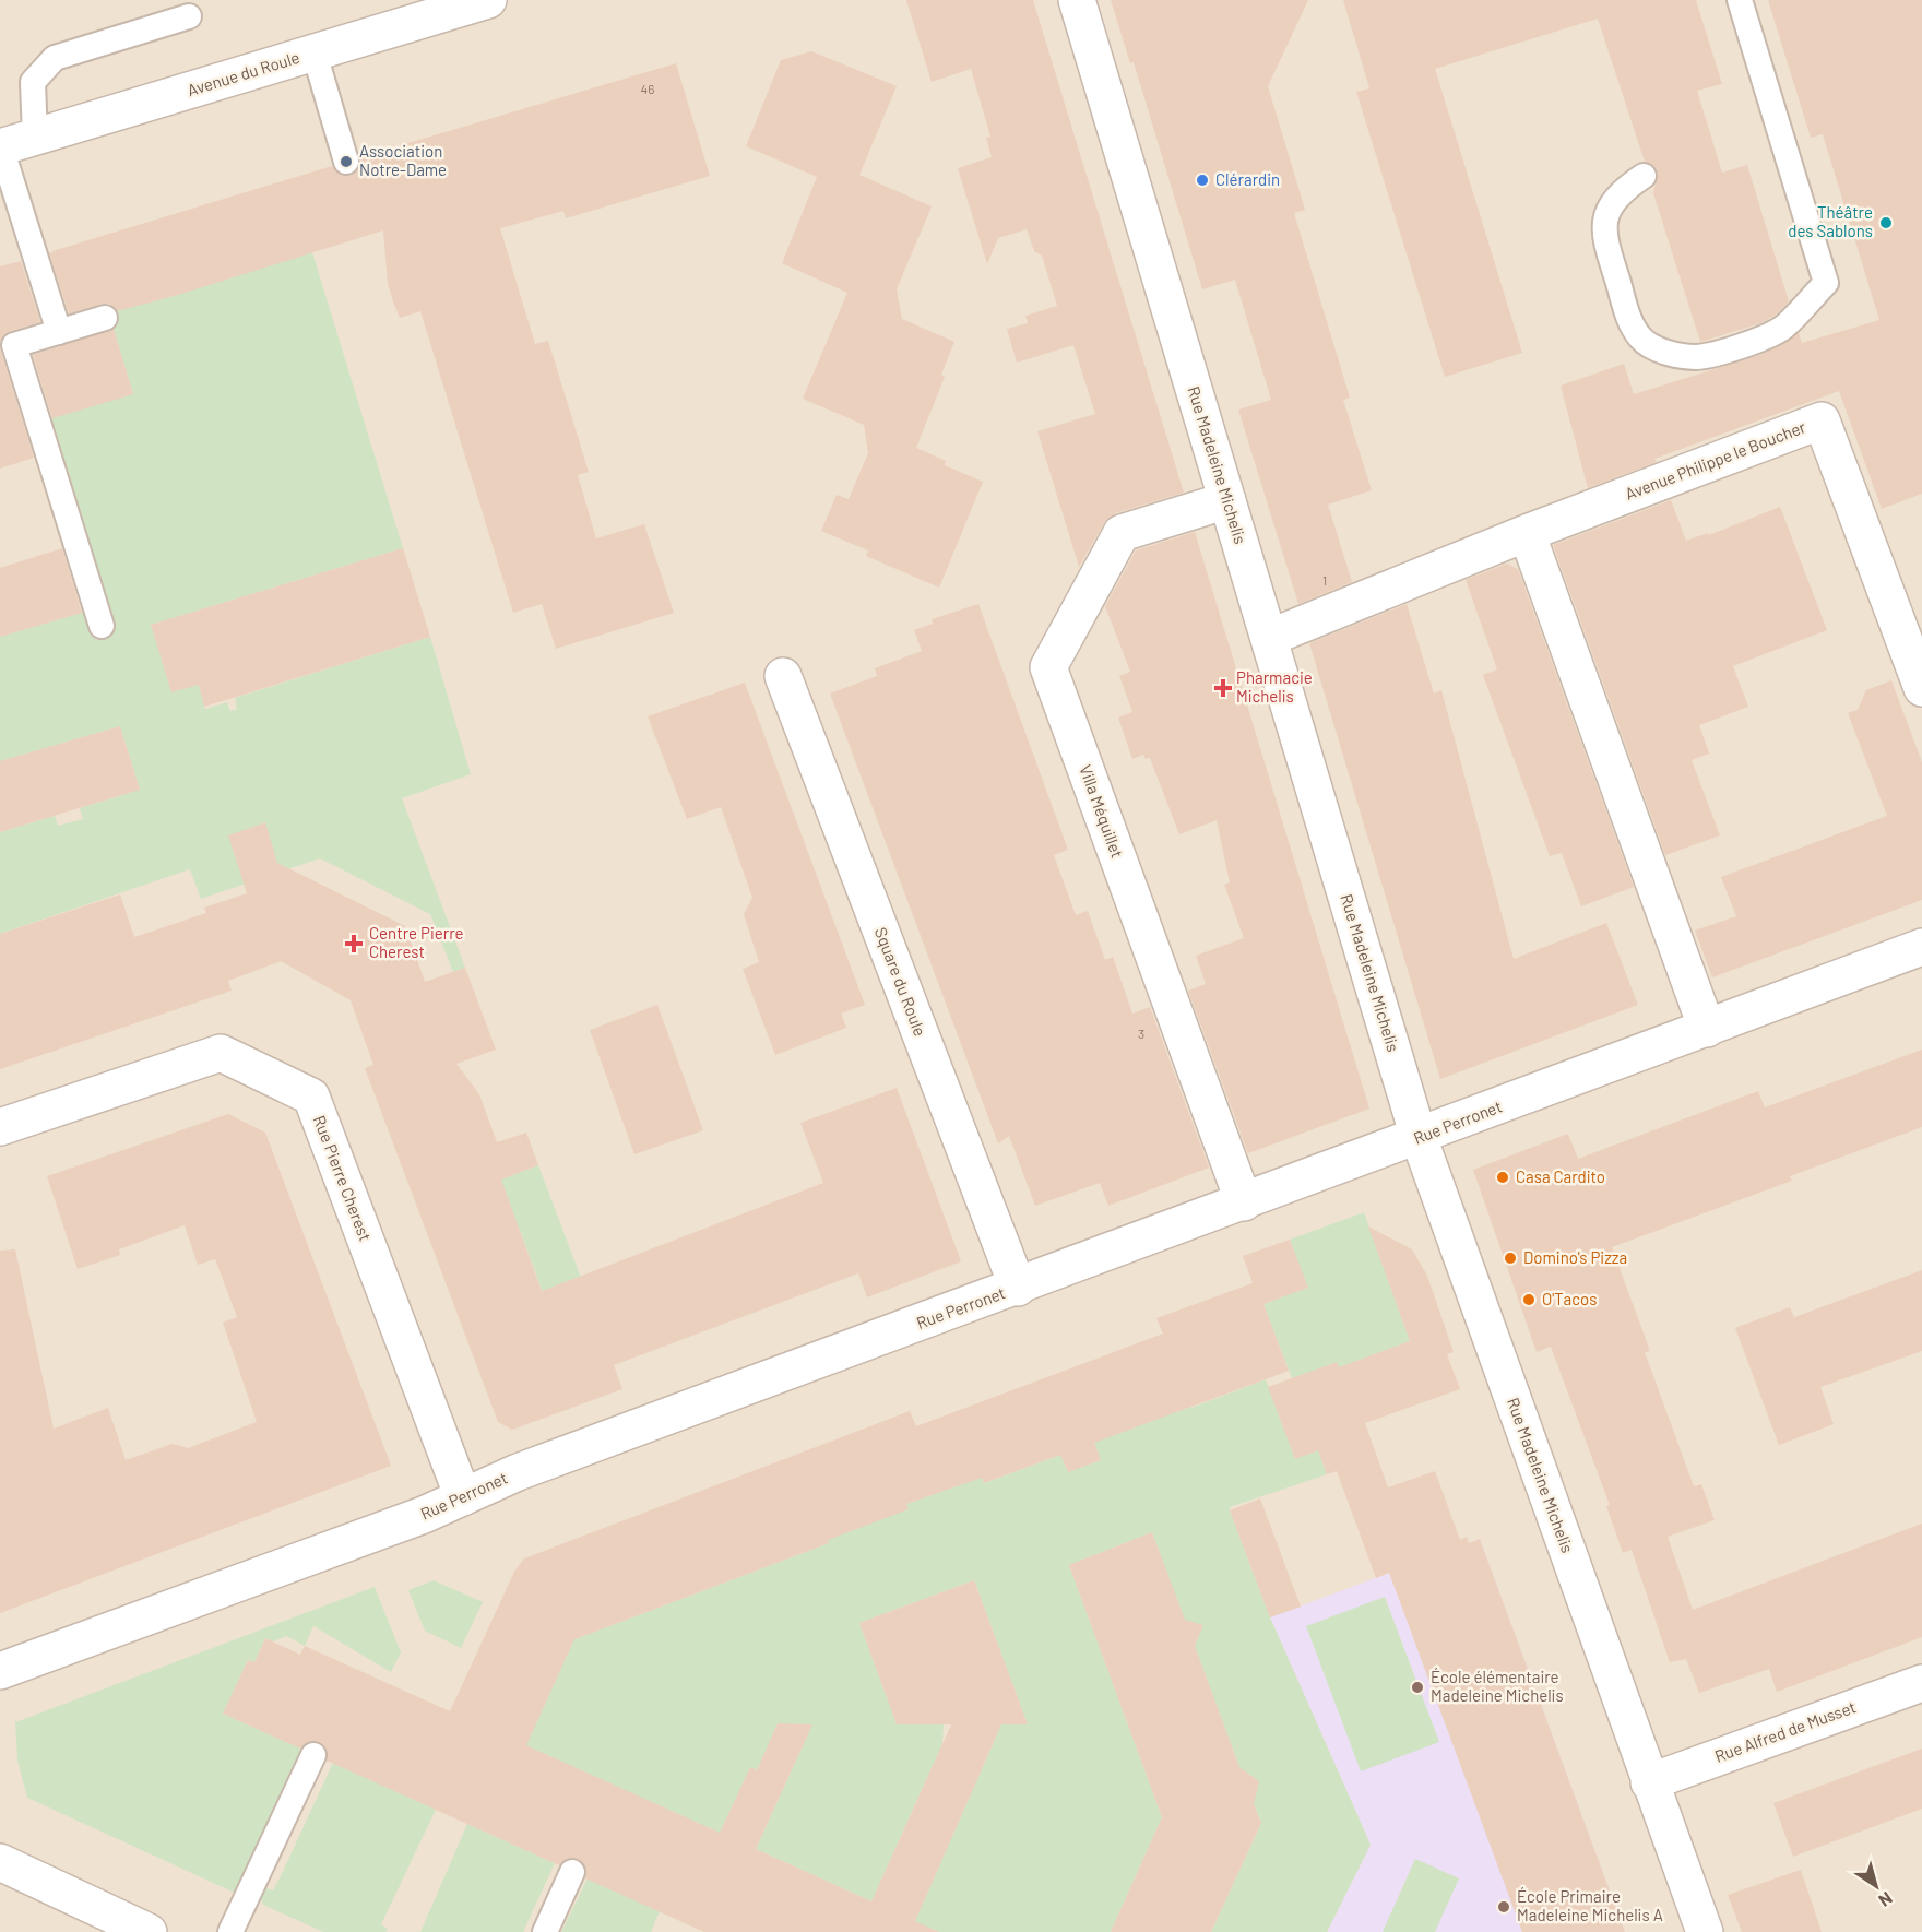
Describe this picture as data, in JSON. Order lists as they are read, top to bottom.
{
  "streets": {
    "street": [
      "Avenue du Roule",
      "Avenue Philippe le Boucher",
      "Rue Madeleine Michelis",
      "Villa Méquillet",
      "Square du Roule",
      "Rue Perronet",
      "Rue Pierre Cherest",
      "Rue Alfred de Musset"
    ]
  },
  "crossings": [
    ["Avenue Philippe le Boucher", "Rue Madeleine Michelis"],
    ["Rue Madeleine Michelis", "Villa Méquillet"],
    ["Rue Madeleine Michelis", "Rue Perronet"],
    ["Rue Madeleine Michelis", "Rue Alfred de Musset"],
    ["Villa Méquillet", "Rue Perronet"],
    ["Square du Roule", "Rue Perronet"],
    ["Rue Perronet", "Rue Pierre Cherest"]
  ],
  "places": {
    "other": [
      "Association Notre-Dame",
      "Clérardin",
      "Théâtre des Sablons",
      "Casa Cardito",
      "Domino's Pizza",
      "O'Tacos",
      "École élémentaire Madeleine Michelis",
      "École Primaire Madeleine Michelis A"
    ],
    "health": ["Pharmacie Michelis", "Centre Pierre Cherest"]
  },
  "house_numbers": ["46", "1", "3"],
  "north": "bottom right"
}
